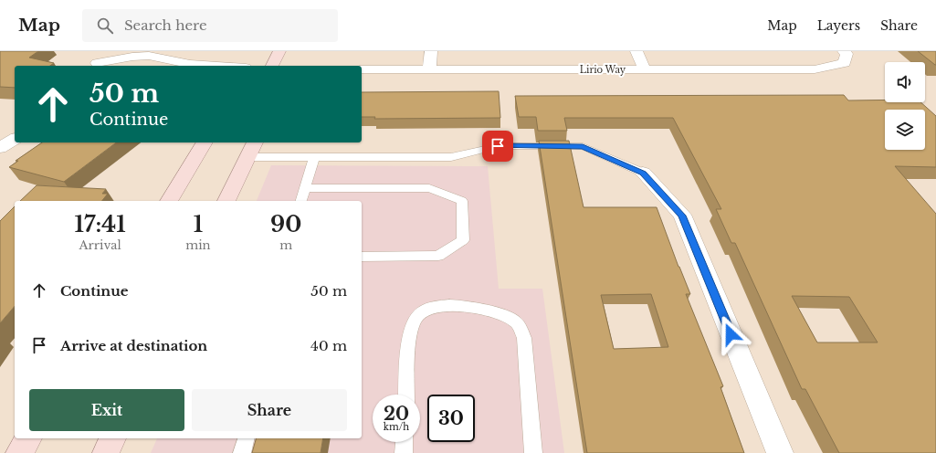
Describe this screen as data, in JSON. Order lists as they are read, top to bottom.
{
  "streets": {
    "street": ["Lirio Way"]
  },
  "page": {
    "header": "Map",
    "search": "Search here",
    "nav": ["Map", "Layers", "Share"],
    "turn": ["50 m", "Continue"],
    "eta": [
      "17:41",
      "Arrival",
      "1",
      "min",
      "90",
      "m"
    ],
    "list": [
      {
        "name": "Continue",
        "value": "50 m"
      },
      {
        "name": "Arrive at destination",
        "value": "40 m"
      }
    ],
    "buttons": ["Exit", "Share"],
    "speed": "20 km/h",
    "limit": "30"
  }
}
